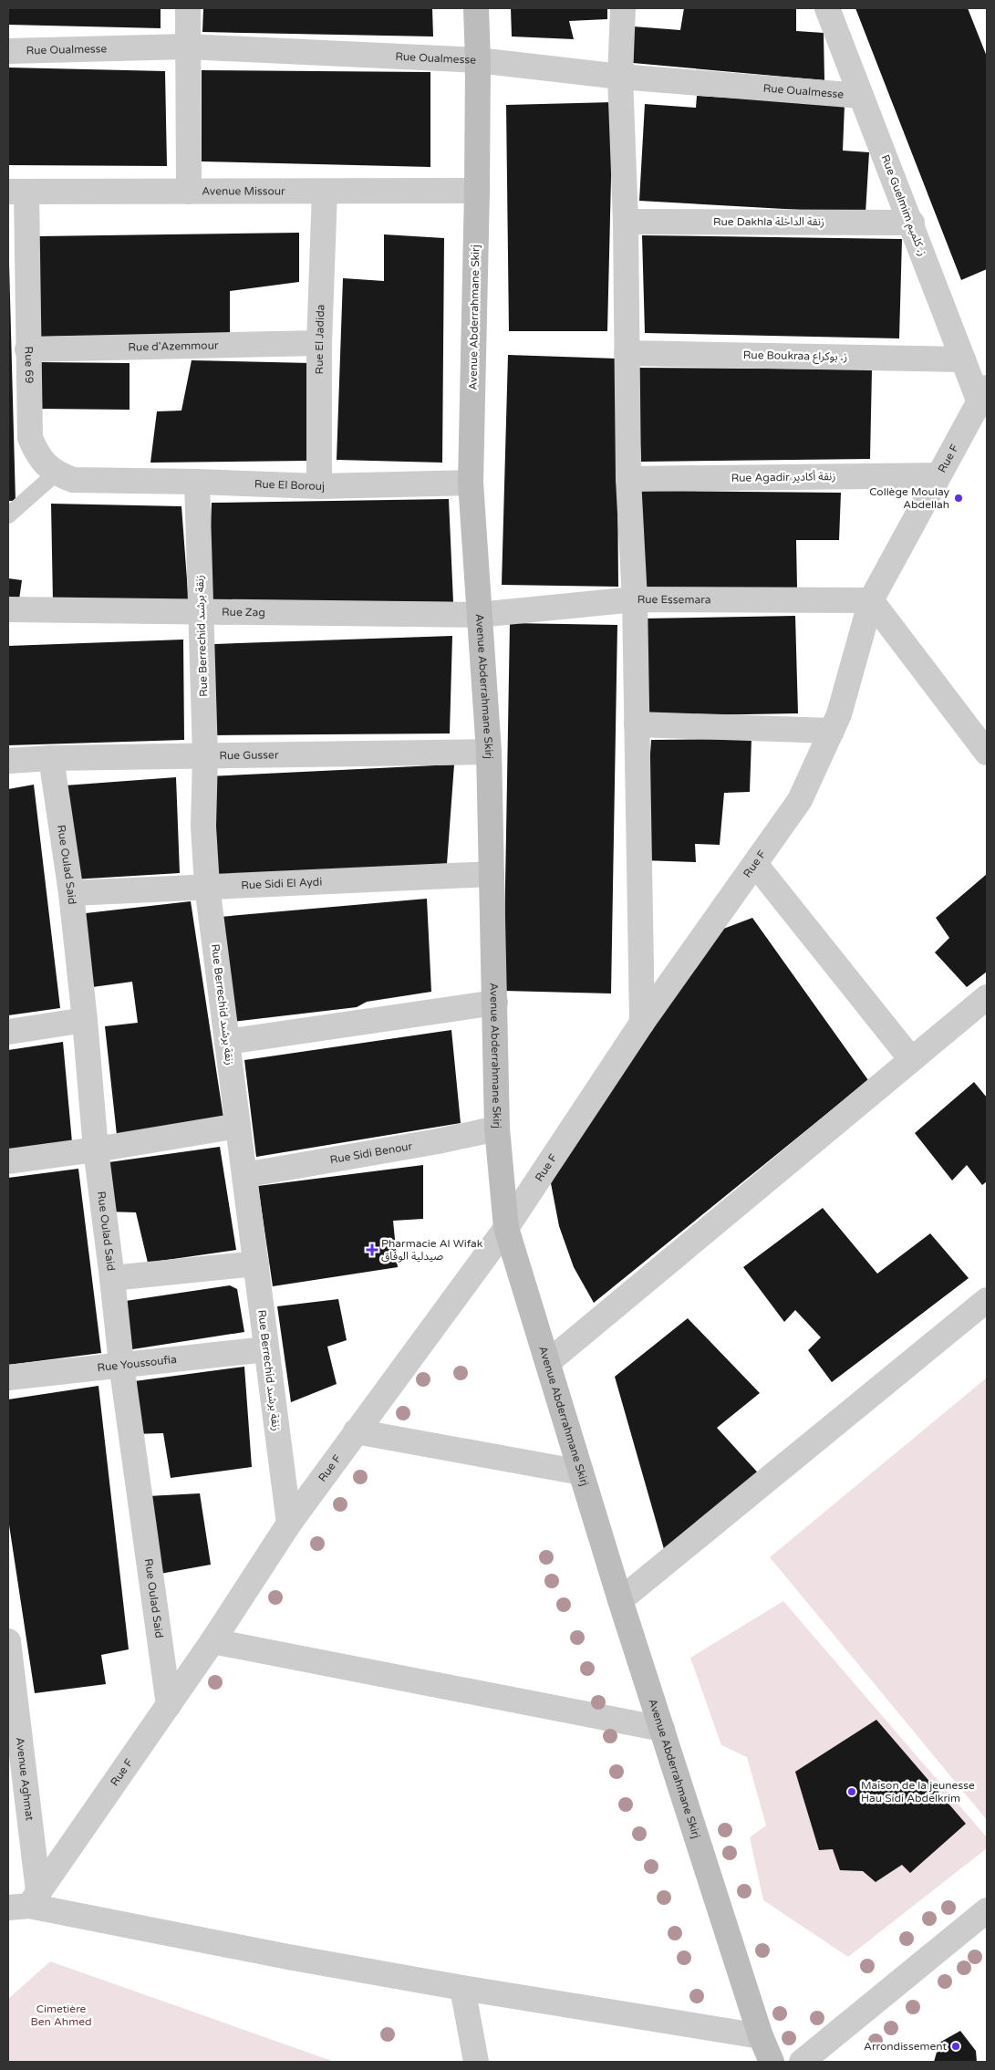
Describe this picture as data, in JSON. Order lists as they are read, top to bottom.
{
  "streets": {
    "street": [
      "Rue Oualmesse",
      "Avenue Missour",
      "Rue Guelmim ز. كلميم",
      "Rue Dakhla زنقة الداخلة",
      "Avenue Abderrahmane Skirj",
      "Rue El Jadida",
      "Rue d'Azemmour",
      "Rue Boukraa ز. بوكراع",
      "Rue 69",
      "Rue F",
      "Rue Agadir زنقة أكادير",
      "Rue El Borouj",
      "Rue Essemara",
      "Rue Zag",
      "Rue Berrechid زنقة برشىد",
      "Rue Gusser",
      "Rue Oulad Said",
      "Rue Sidi El Aydi",
      "Rue Sidi Benour",
      "Rue Youssoufia",
      "Avenue Aghmat"
    ]
  },
  "crossings": [
    ["Rue Oualmesse", "Rue Guelmim ز. كلميم"],
    ["Rue Oualmesse", "Avenue Abderrahmane Skirj"],
    ["Avenue Missour", "Avenue Abderrahmane Skirj"],
    ["Avenue Missour", "Rue El Jadida"],
    ["Avenue Missour", "Rue 69"],
    ["Rue Guelmim ز. كلميم", "Rue Dakhla زنقة الداخلة"],
    ["Rue Guelmim ز. كلميم", "Rue Boukraa ز. بوكراع"],
    ["Rue Guelmim ز. كلميم", "Rue F"],
    ["Avenue Abderrahmane Skirj", "Rue F"],
    ["Avenue Abderrahmane Skirj", "Rue El Borouj"],
    ["Avenue Abderrahmane Skirj", "Rue Essemara"],
    ["Avenue Abderrahmane Skirj", "Rue Zag"],
    ["Avenue Abderrahmane Skirj", "Rue Gusser"],
    ["Avenue Abderrahmane Skirj", "Rue Sidi El Aydi"],
    ["Avenue Abderrahmane Skirj", "Rue Sidi Benour"],
    ["Rue El Jadida", "Rue d'Azemmour"],
    ["Rue El Jadida", "Rue El Borouj"],
    ["Rue d'Azemmour", "Rue 69"],
    ["Rue 69", "Rue El Borouj"],
    ["Rue F", "Rue Agadir زنقة أكادير"],
    ["Rue F", "Rue Essemara"],
    ["Rue F", "Rue Berrechid زنقة برشىد"],
    ["Rue F", "Rue Oulad Said"],
    ["Rue F", "Avenue Aghmat"],
    ["Rue El Borouj", "Rue Berrechid زنقة برشىد"],
    ["Rue Essemara", "Rue Zag"],
    ["Rue Zag", "Rue Berrechid زنقة برشىد"],
    ["Rue Berrechid زنقة برشىد", "Rue Gusser"],
    ["Rue Berrechid زنقة برشىد", "Rue Sidi El Aydi"],
    ["Rue Berrechid زنقة برشىد", "Rue Sidi Benour"],
    ["Rue Berrechid زنقة برشىد", "Rue Youssoufia"],
    ["Rue Gusser", "Rue Oulad Said"],
    ["Rue Oulad Said", "Rue Sidi El Aydi"],
    ["Rue Oulad Said", "Rue Youssoufia"]
  ],
  "parks": ["Cimetière Ben Ahmed"],
  "places": {
    "other": ["Collège Moulay Abdellah", "Maison de la jeunesse Hau Sidi Abdelkrim", "Arrondissement"],
    "health": ["Pharmacie Al Wifak صيدلية الوفاق"]
  }
}
